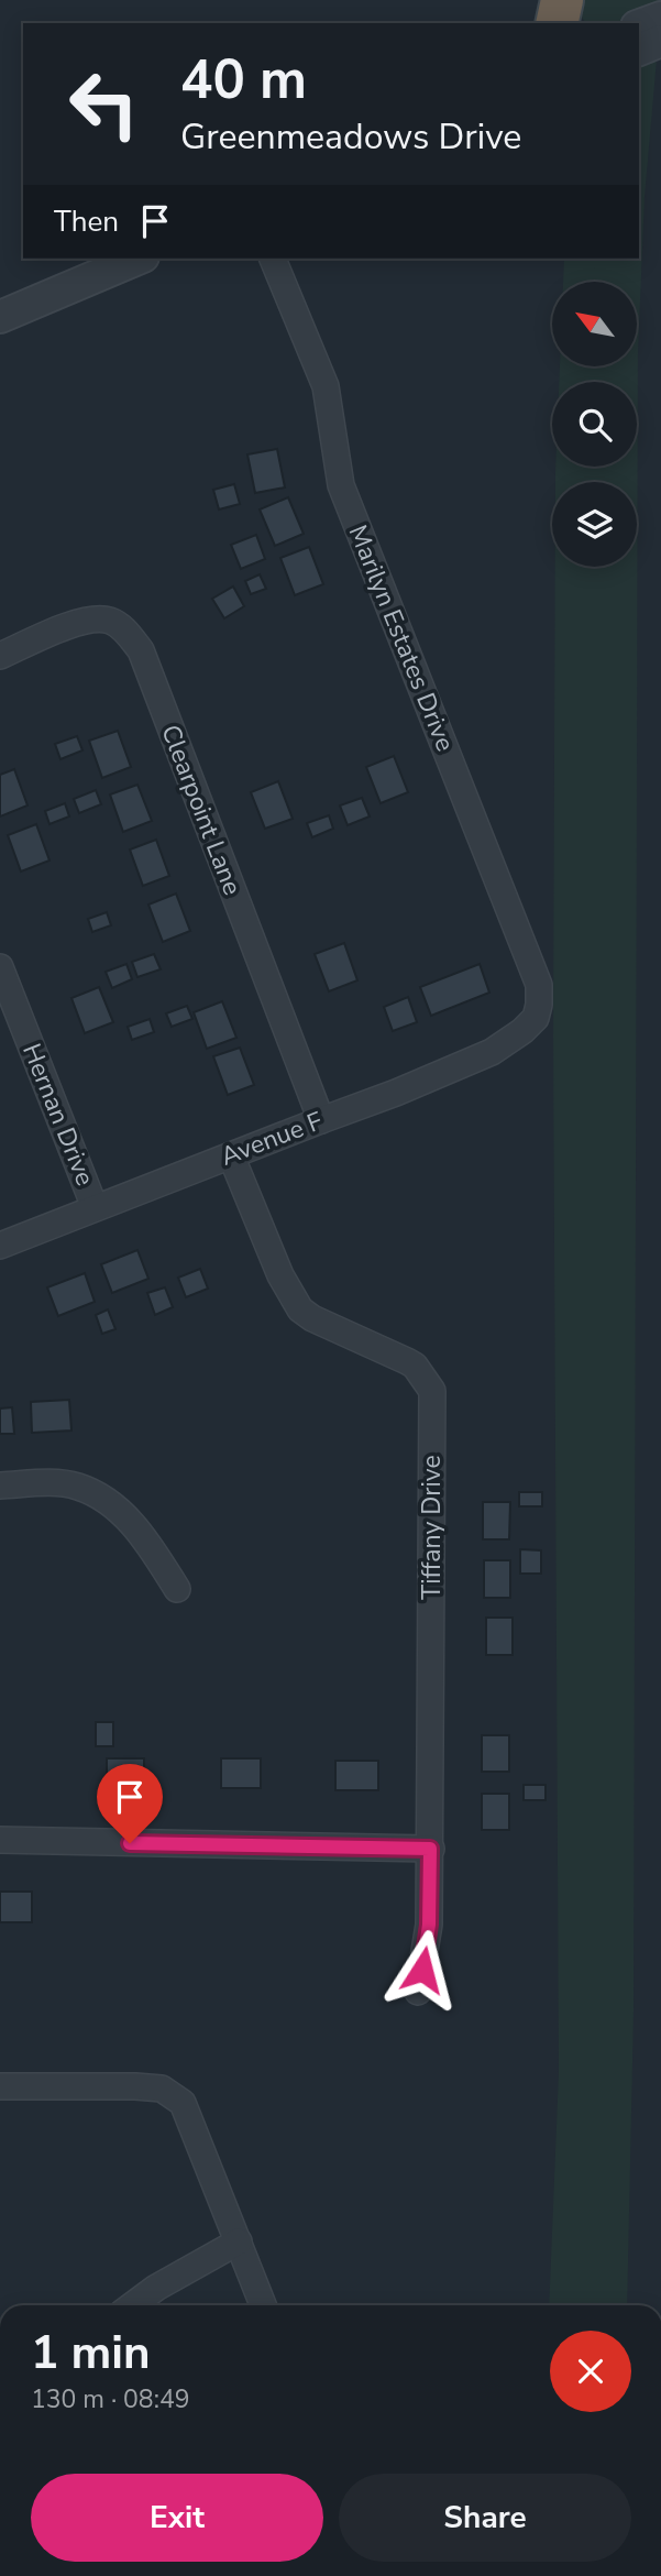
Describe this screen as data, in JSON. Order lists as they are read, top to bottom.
{
  "streets": {
    "street": [
      "Marilyn Estates Drive",
      "Clearpoint Lane",
      "Hernan Drive",
      "Avenue F",
      "Tiffany Drive"
    ]
  },
  "crossings": [
    ["Marilyn Estates Drive", "Avenue F"],
    ["Clearpoint Lane", "Avenue F"],
    ["Hernan Drive", "Avenue F"],
    ["Avenue F", "Tiffany Drive"]
  ],
  "north": "top left",
  "page": {
    "turn": ["40 m", "Greenmeadows Drive"],
    "then": "Then",
    "heading": ["1 min", "130 m · 08:49"],
    "buttons": ["Exit", "Share"]
  }
}
